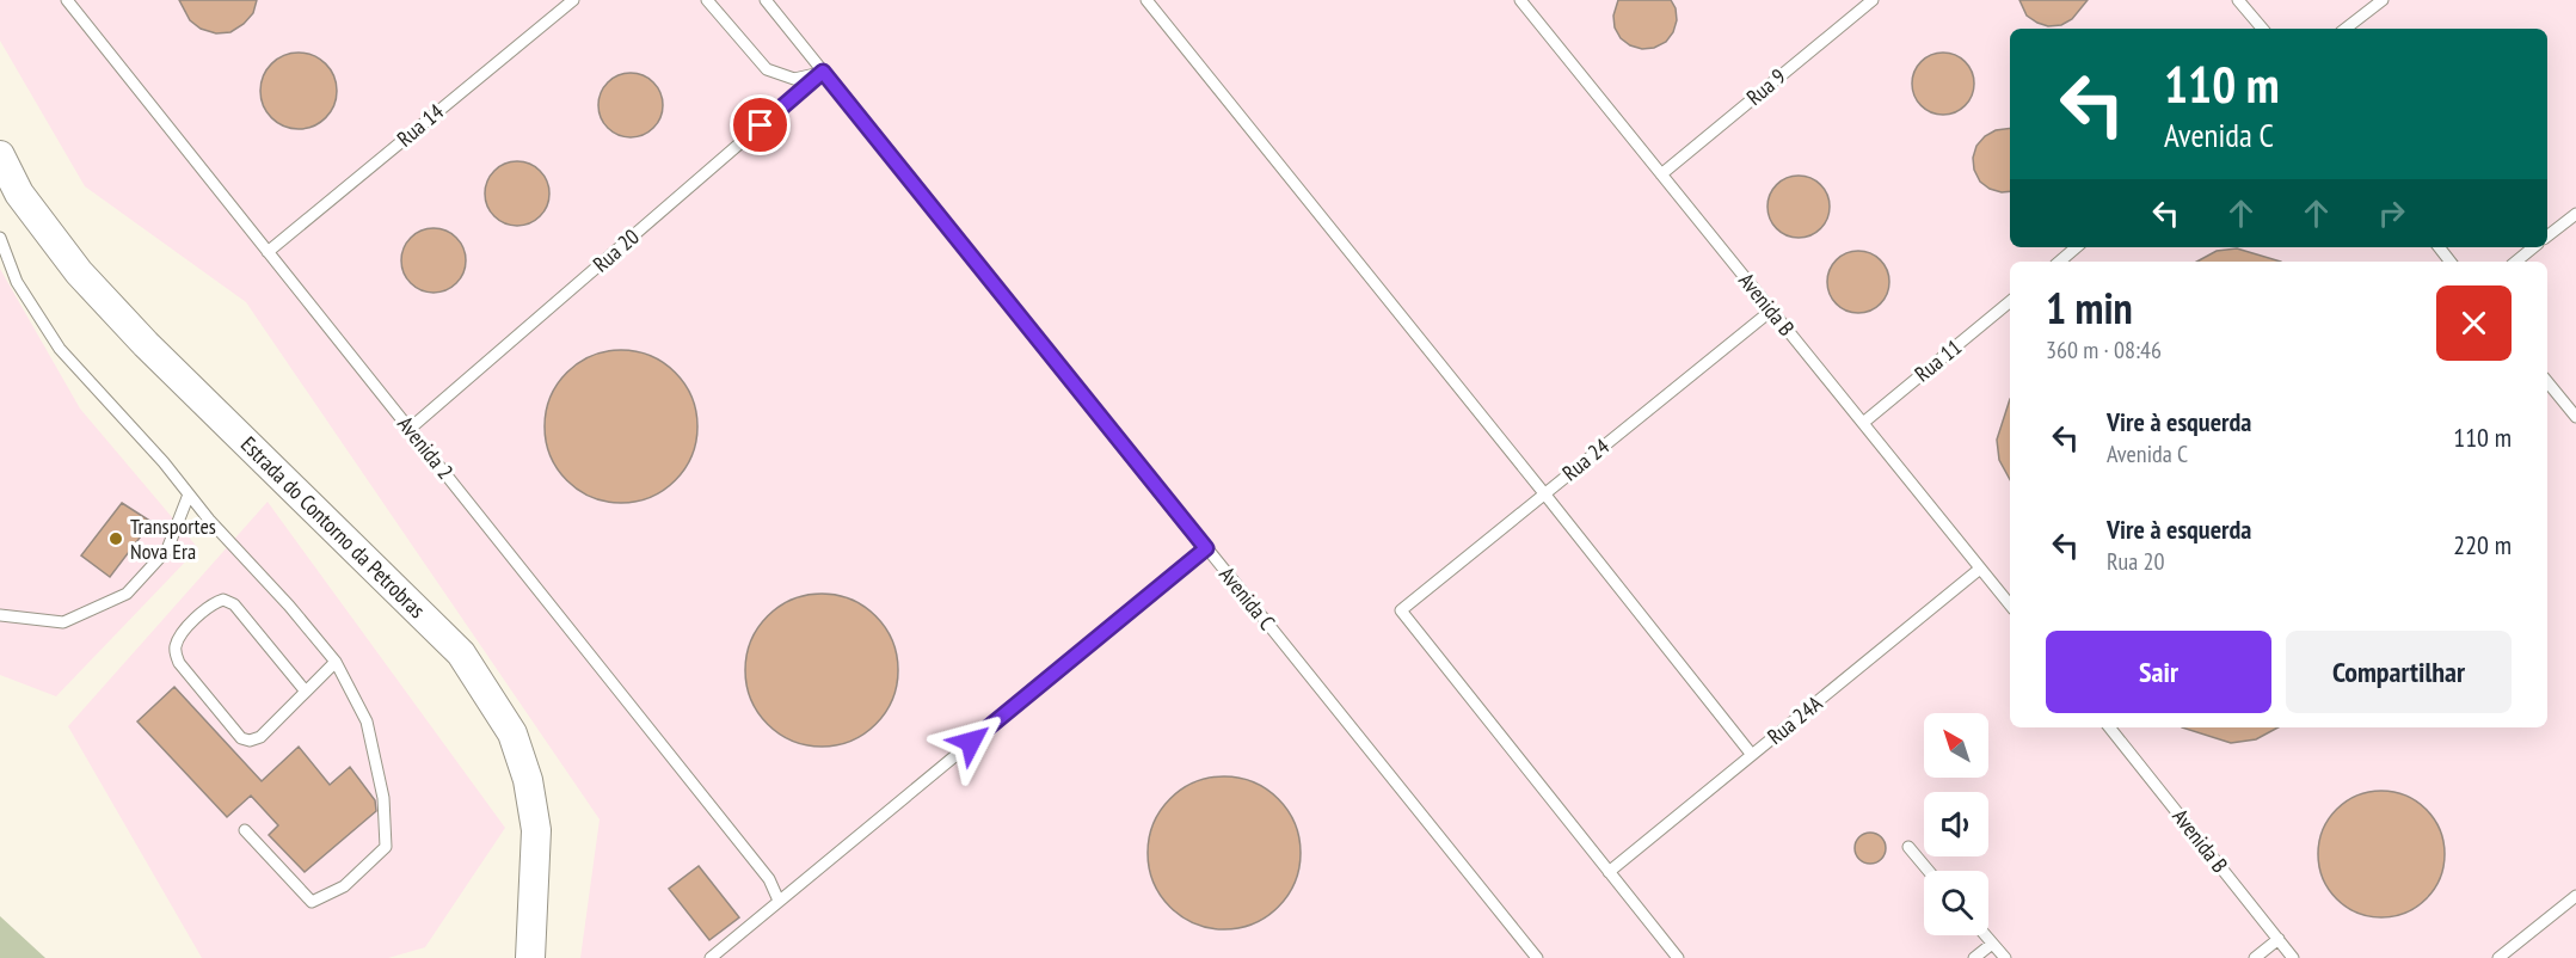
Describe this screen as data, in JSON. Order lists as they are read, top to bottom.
{
  "streets": {
    "main road": ["Estrada do Contorno da Petrobras"],
    "lane": [
      "Rua 9",
      "Rua 14",
      "Rua 20",
      "Avenida B",
      "Rua 11",
      "Avenida 2",
      "Rua 24",
      "Avenida C",
      "Rua 24A"
    ]
  },
  "crossings": [
    ["Rua 9", "Avenida B"],
    ["Rua 14", "Avenida 2"],
    ["Rua 20", "Avenida 2"],
    ["Rua 20", "Avenida C"],
    ["Avenida B", "Rua 11"],
    ["Avenida B", "Rua 24"],
    ["Avenida B", "Rua 24A"],
    ["Rua 24", "Rua 24A"]
  ],
  "places": ["Transportes Nova Era"],
  "north": "top left",
  "page": {
    "turn": ["110 m", "Avenida C"],
    "heading": ["1 min", "360 m · 08:46"],
    "list": [
      {
        "name": "Vire à esquerda",
        "note": "Avenida C",
        "value": "110 m"
      },
      {
        "name": "Vire à esquerda",
        "note": "Rua 20",
        "value": "220 m"
      }
    ],
    "buttons": ["Sair", "Compartilhar"]
  }
}
